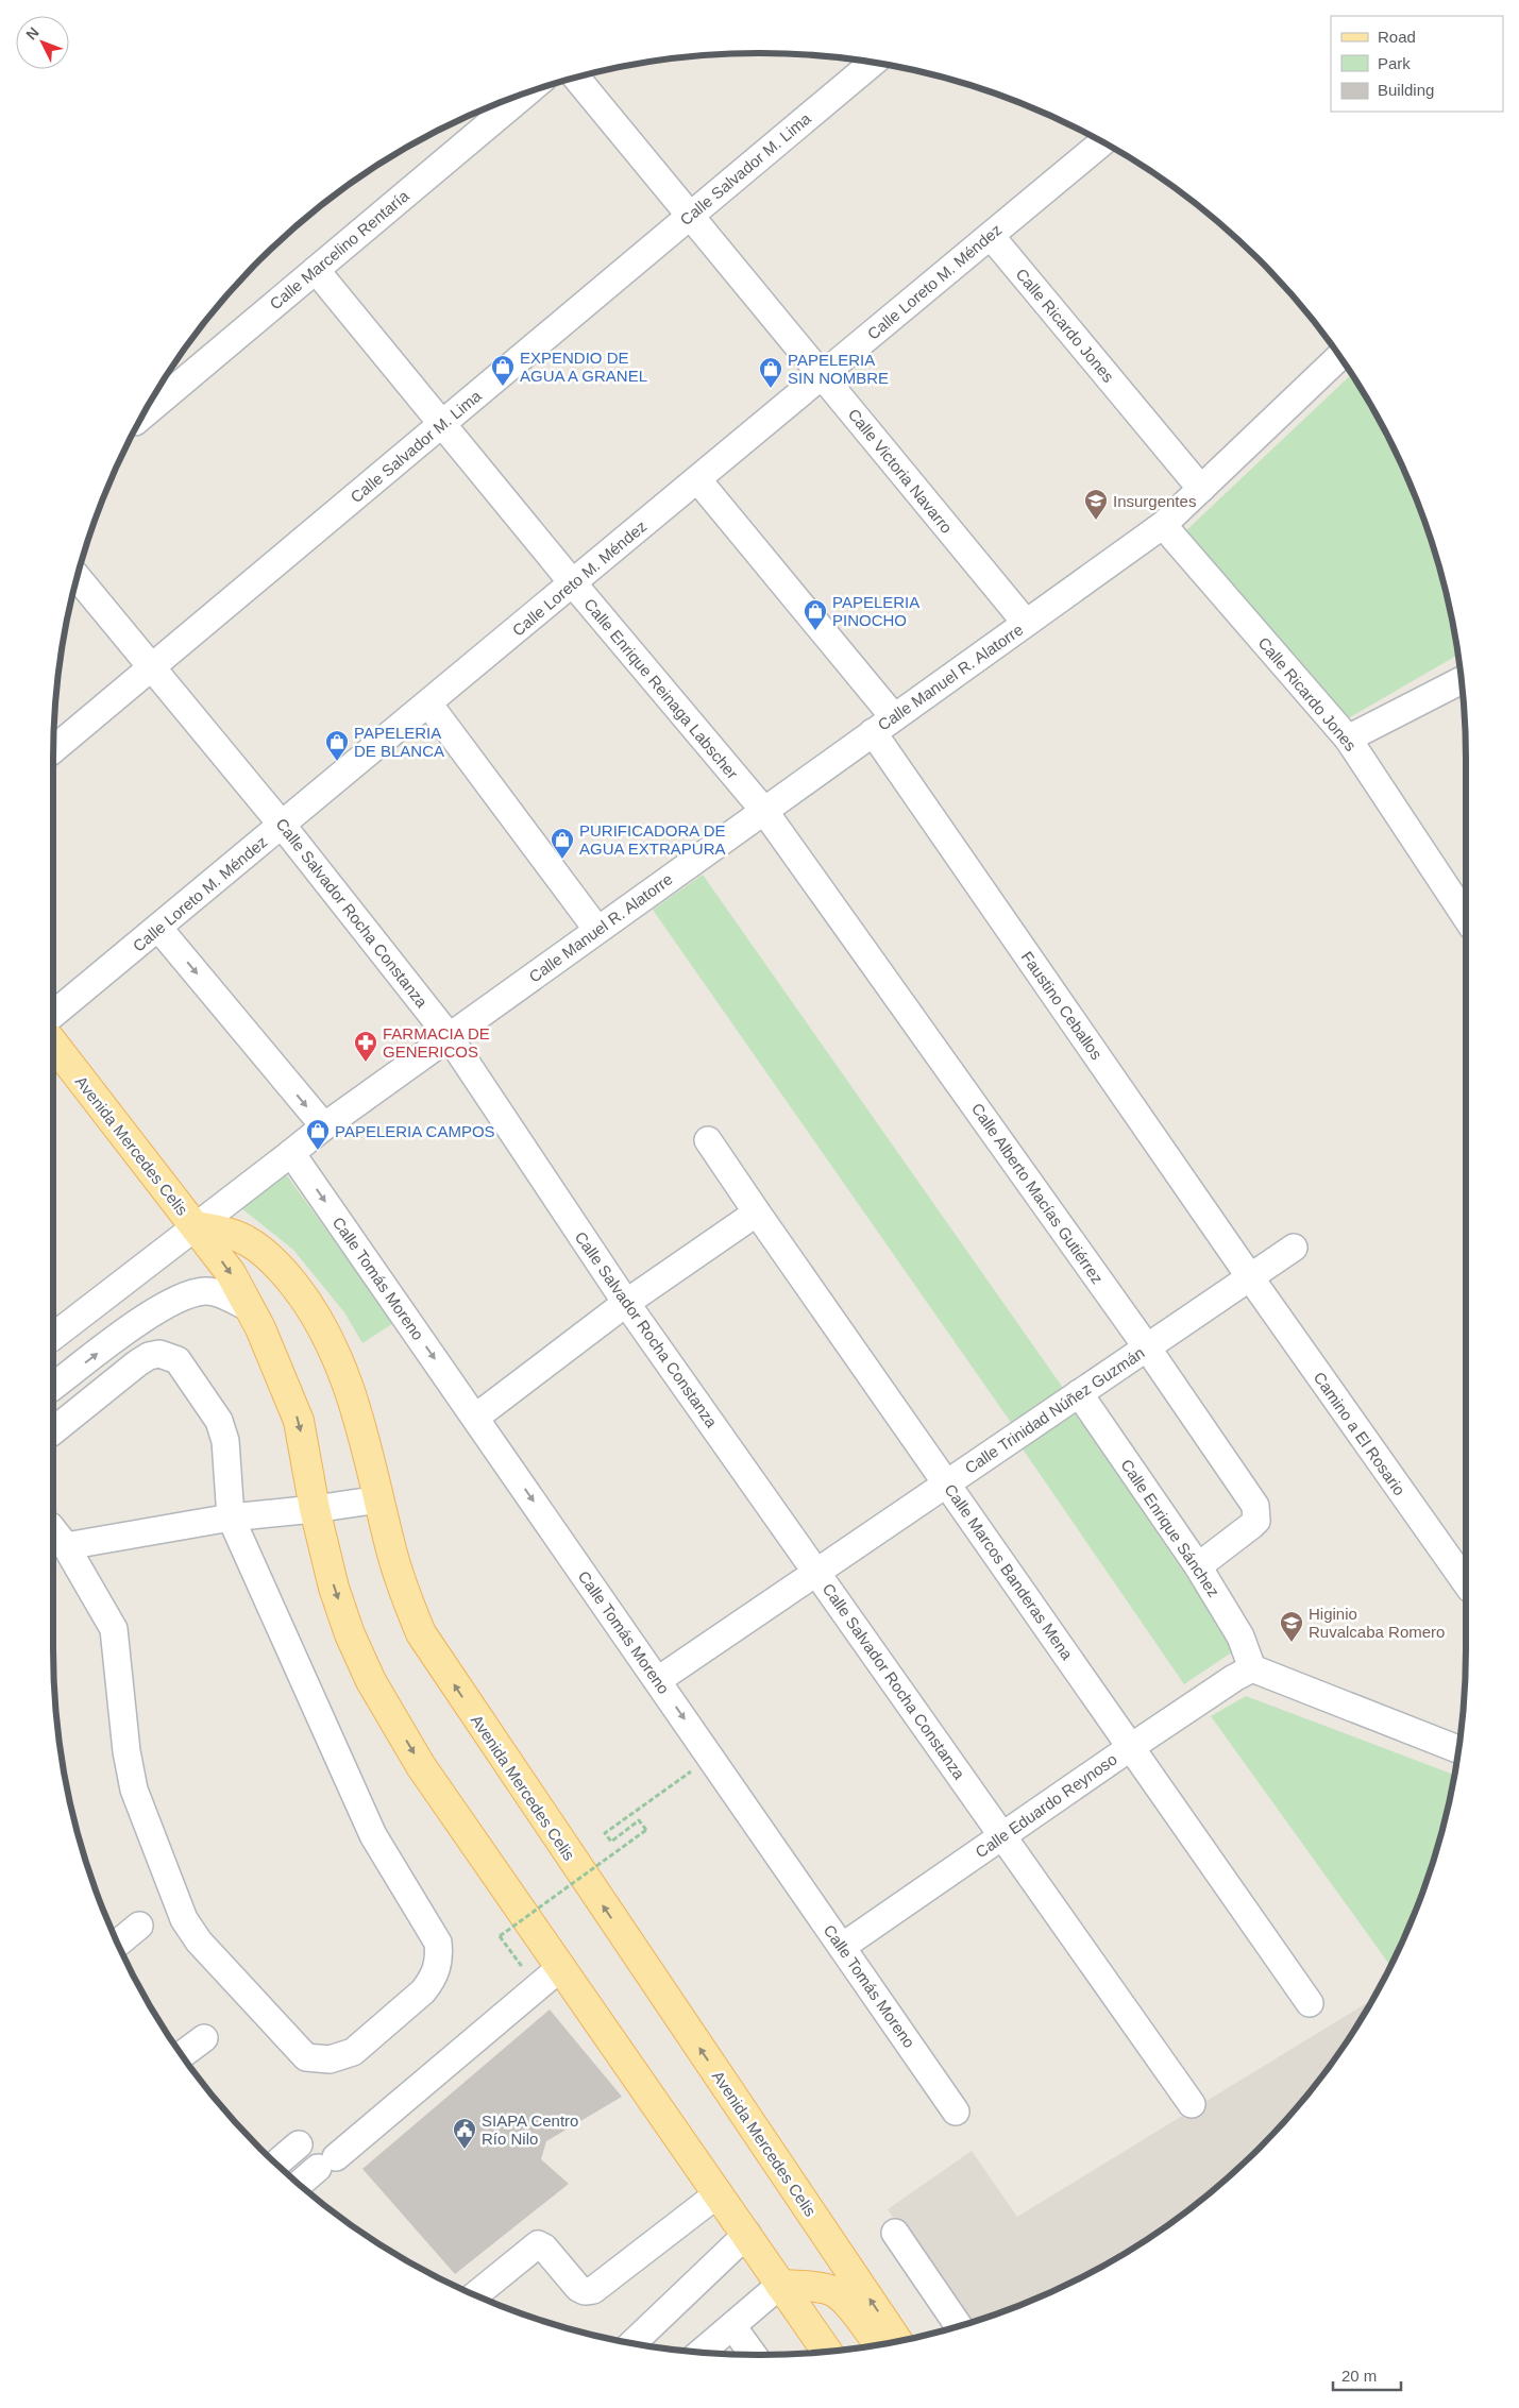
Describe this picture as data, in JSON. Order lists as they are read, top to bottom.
{
  "streets": {
    "main road": ["Avenida Mercedes Celis"],
    "street": [
      "Calle Salvador M. Lima",
      "Calle Marcelino Rentaría",
      "Calle Loreto M. Méndez",
      "Calle Ricardo Jones",
      "Calle Victoria Navarro",
      "Calle Manuel R. Alatorre",
      "Calle Enrique Reinaga Labscher",
      "Calle Salvador Rocha Constanza",
      "Faustino Ceballos",
      "Calle Alberto Macías Gutiérrez",
      "Calle Tomás Moreno",
      "Calle Trinidad Núñez Guzmán",
      "Camino a El Rosario",
      "Calle Enrique Sánchez",
      "Calle Marcos Banderas Mena",
      "Calle Eduardo Reynoso"
    ]
  },
  "crossings": [
    ["Calle Salvador M. Lima", "Calle Victoria Navarro"],
    ["Calle Salvador M. Lima", "Calle Enrique Reinaga Labscher"],
    ["Calle Salvador M. Lima", "Calle Salvador Rocha Constanza"],
    ["Calle Marcelino Rentaría", "Calle Enrique Reinaga Labscher"],
    ["Calle Loreto M. Méndez", "Calle Ricardo Jones"],
    ["Calle Loreto M. Méndez", "Calle Victoria Navarro"],
    ["Calle Loreto M. Méndez", "Calle Enrique Reinaga Labscher"],
    ["Calle Loreto M. Méndez", "Calle Salvador Rocha Constanza"],
    ["Calle Ricardo Jones", "Calle Manuel R. Alatorre"],
    ["Calle Victoria Navarro", "Calle Manuel R. Alatorre"],
    ["Calle Manuel R. Alatorre", "Calle Enrique Reinaga Labscher"],
    ["Calle Manuel R. Alatorre", "Calle Salvador Rocha Constanza"],
    ["Calle Manuel R. Alatorre", "Faustino Ceballos"],
    ["Calle Manuel R. Alatorre", "Avenida Mercedes Celis"],
    ["Calle Manuel R. Alatorre", "Calle Alberto Macías Gutiérrez"],
    ["Calle Manuel R. Alatorre", "Calle Tomás Moreno"],
    ["Calle Enrique Reinaga Labscher", "Calle Alberto Macías Gutiérrez"],
    ["Calle Salvador Rocha Constanza", "Calle Trinidad Núñez Guzmán"],
    ["Calle Salvador Rocha Constanza", "Calle Eduardo Reynoso"],
    ["Faustino Ceballos", "Calle Trinidad Núñez Guzmán"],
    ["Faustino Ceballos", "Camino a El Rosario"],
    ["Calle Alberto Macías Gutiérrez", "Calle Trinidad Núñez Guzmán"],
    ["Calle Alberto Macías Gutiérrez", "Calle Enrique Sánchez"],
    ["Calle Tomás Moreno", "Calle Trinidad Núñez Guzmán"],
    ["Calle Tomás Moreno", "Calle Eduardo Reynoso"],
    ["Calle Trinidad Núñez Guzmán", "Camino a El Rosario"],
    ["Calle Trinidad Núñez Guzmán", "Calle Enrique Sánchez"],
    ["Calle Trinidad Núñez Guzmán", "Calle Marcos Banderas Mena"],
    ["Calle Enrique Sánchez", "Calle Eduardo Reynoso"],
    ["Calle Marcos Banderas Mena", "Calle Eduardo Reynoso"]
  ],
  "one_way": ["Calle Tomás Moreno"],
  "places": {
    "shop": [
      "EXPENDIO DE AGUA A GRANEL",
      "PAPELERIA SIN NOMBRE",
      "PAPELERIA PINOCHO",
      "PAPELERIA DE BLANCA",
      "PURIFICADORA DE AGUA EXTRAPURA",
      "PAPELERIA CAMPOS"
    ],
    "school or university": ["Insurgentes", "Higinio Ruvalcaba Romero"],
    "pharmacy": ["FARMACIA DE GENERICOS"],
    "public building": ["SIAPA Centro Río Nilo"]
  },
  "legend": ["Road", "Park", "Building"],
  "scale_bar": "20 m",
  "north": "top left"
}
